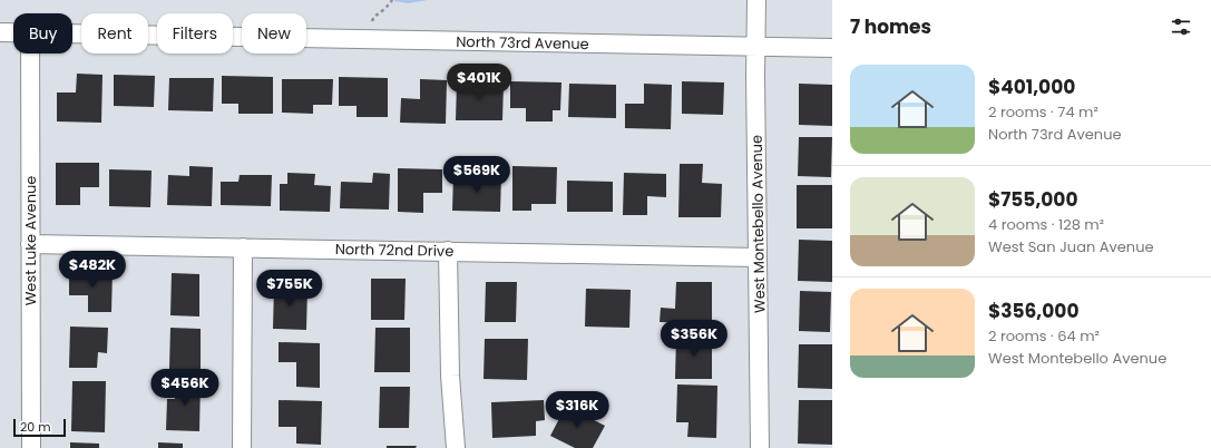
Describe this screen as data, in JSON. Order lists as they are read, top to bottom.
{
  "streets": {
    "street": [
      "North 73rd Avenue",
      "West Montebello Avenue",
      "West Luke Avenue",
      "North 72nd Drive"
    ]
  },
  "crossings": [
    ["North 73rd Avenue", "West Montebello Avenue"],
    ["West Montebello Avenue", "North 72nd Drive"],
    ["West Luke Avenue", "North 72nd Drive"]
  ],
  "scale_bar": "20 m",
  "page": {
    "heading": "7 homes",
    "chip": [
      "Buy",
      "Rent",
      "Filters",
      "New"
    ],
    "list": [
      {
        "name": "$401,000",
        "note": "2 rooms · 74 m² · North 73rd Avenue"
      },
      {
        "name": "$755,000",
        "note": "4 rooms · 128 m² · West San Juan Avenue"
      },
      {
        "name": "$356,000",
        "note": "2 rooms · 64 m² · West Montebello Avenue"
      }
    ],
    "price": [
      "$401K",
      "$569K",
      "$482K",
      "$755K",
      "$356K",
      "$456K",
      "$316K"
    ],
    "scale": "20 m"
  }
}
